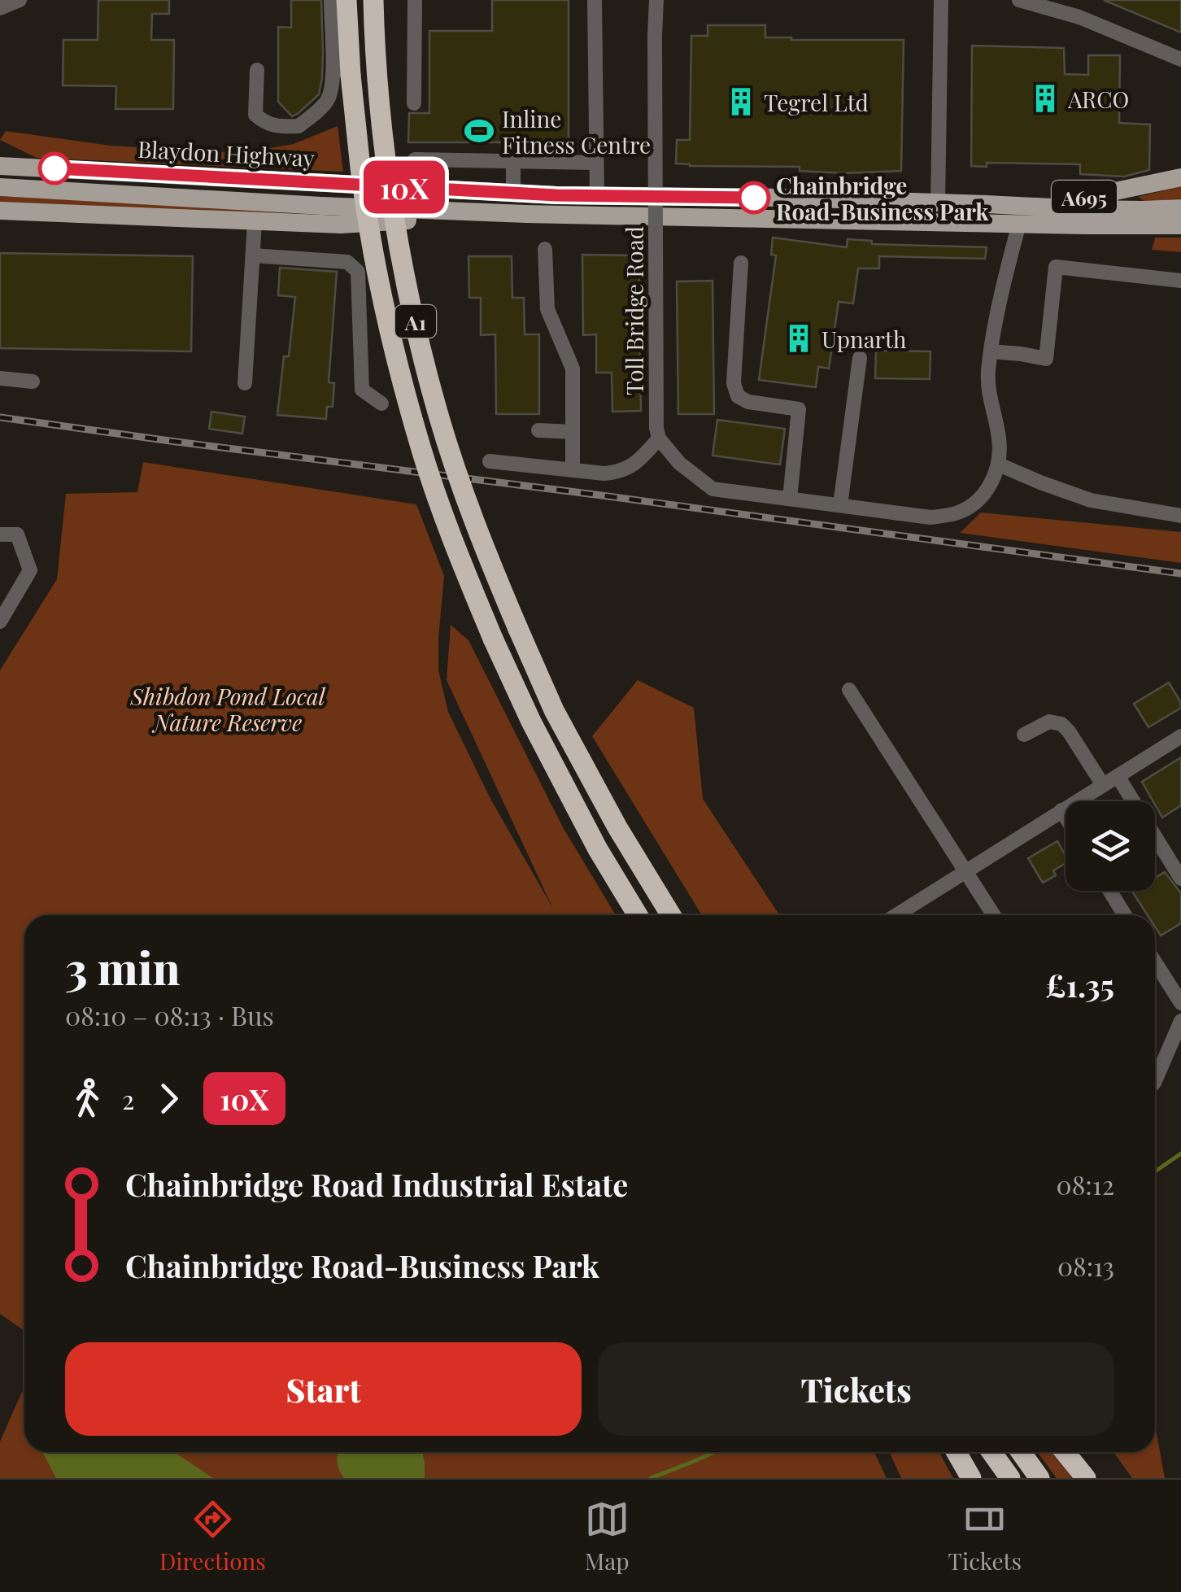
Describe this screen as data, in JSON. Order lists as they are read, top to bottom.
{
  "streets": {
    "highway": ["A1"],
    "main road": ["Blaydon Highway", "A695"],
    "street": ["Toll Bridge Road"]
  },
  "crossings": [
    ["Blaydon Highway", "A695"]
  ],
  "parks": ["Shibdon Pond Local Nature Reserve"],
  "places": {
    "building": ["ARCO", "Tegrel Ltd", "Upnarth"],
    "sports": ["Inline Fitness Centre"],
    "other": ["Chainbridge Road-Business Park"]
  },
  "lines": ["bus line 10X"],
  "page": {
    "on_map": "10X",
    "heading": ["3 min", "08:10 – 08:13 · Bus", "£1.35"],
    "legs": ["2", "10X"],
    "list": [
      {
        "name": "Chainbridge Road Industrial Estate",
        "value": "08:12"
      },
      {
        "name": "Chainbridge Road-Business Park",
        "value": "08:13"
      }
    ],
    "buttons": ["Start", "Tickets"],
    "tabs": ["Directions", "Map", "Tickets"]
  }
}
